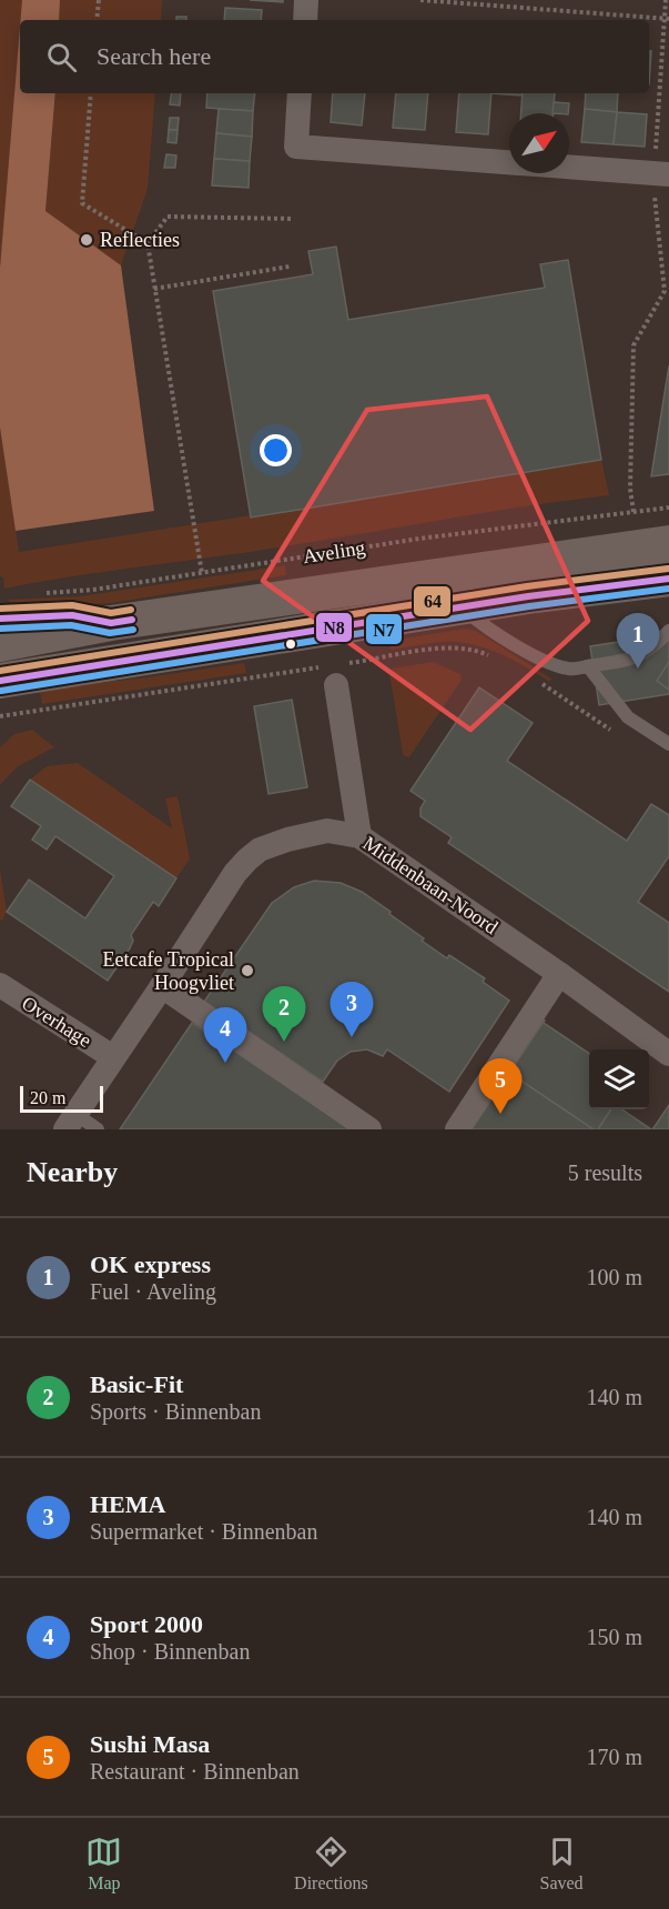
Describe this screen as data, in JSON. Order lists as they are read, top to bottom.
{
  "streets": {
    "main road": ["Aveling"],
    "street": ["Middenbaan-Noord", "Overhage"]
  },
  "crossings": [
    ["Middenbaan-Noord", "Overhage"]
  ],
  "places": ["Reflecties", "Eetcafe Tropical Hoogvliet"],
  "lines": ["transit line 64", "transit line N8", "transit line N7"],
  "scale_bar": "20 m",
  "north": "top right",
  "page": {
    "search": "Search here",
    "pins": [
      "1",
      "3",
      "2",
      "4",
      "5"
    ],
    "scale": "20 m",
    "heading": ["Nearby", "5 results"],
    "list": [
      {
        "mark": "1",
        "name": "OK express",
        "note": "Fuel · Aveling",
        "value": "100 m"
      },
      {
        "mark": "2",
        "name": "Basic-Fit",
        "note": "Sports · Binnenban",
        "value": "140 m"
      },
      {
        "mark": "3",
        "name": "HEMA",
        "note": "Supermarket · Binnenban",
        "value": "140 m"
      },
      {
        "mark": "4",
        "name": "Sport 2000",
        "note": "Shop · Binnenban",
        "value": "150 m"
      },
      {
        "mark": "5",
        "name": "Sushi Masa",
        "note": "Restaurant · Binnenban",
        "value": "170 m"
      }
    ],
    "nav": ["Map", "Directions", "Saved"]
  }
}
